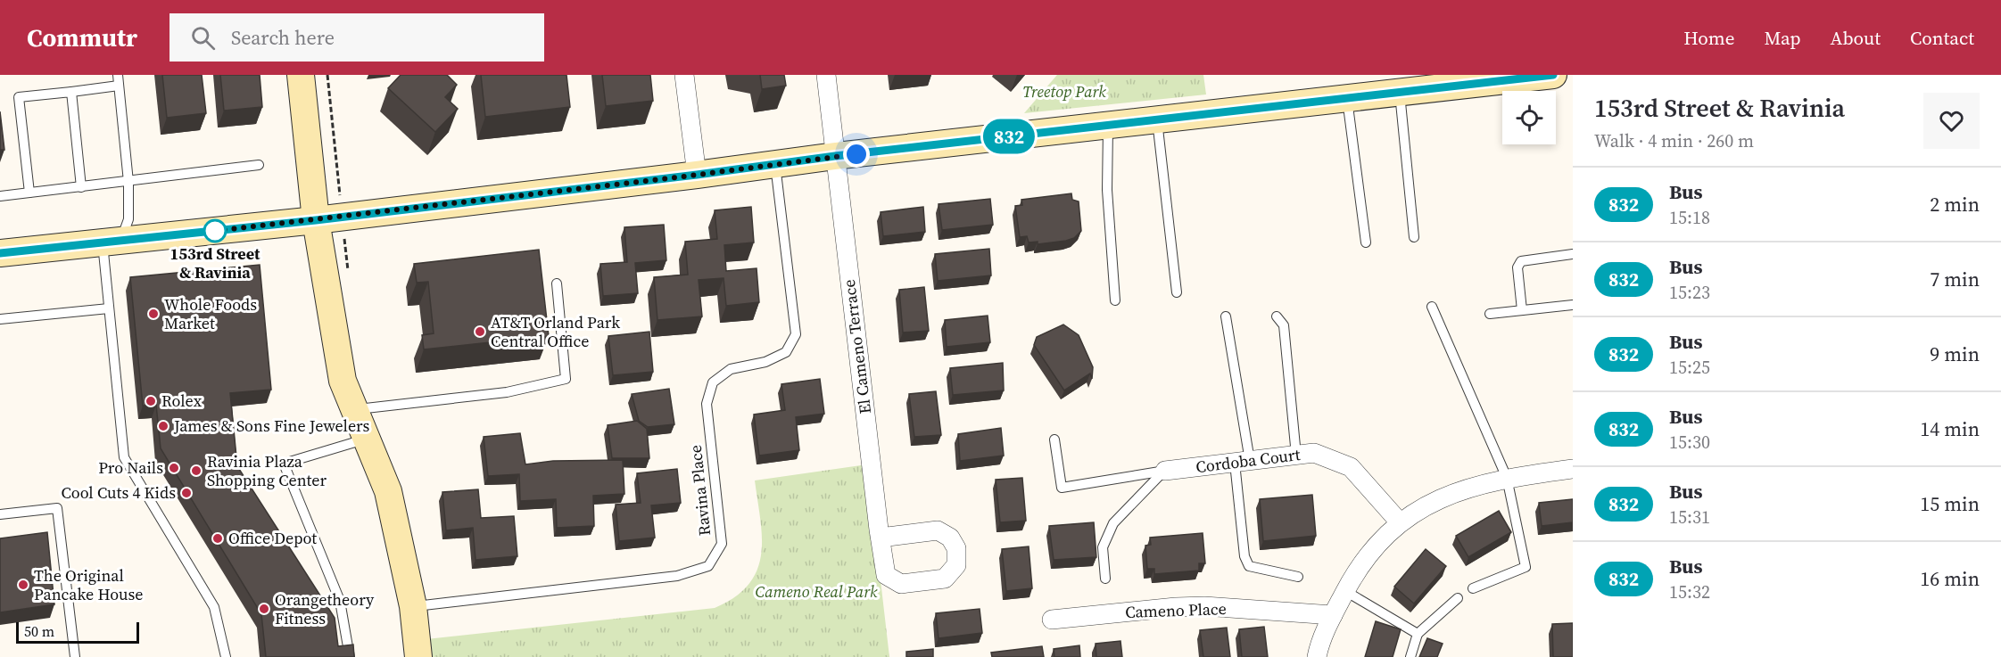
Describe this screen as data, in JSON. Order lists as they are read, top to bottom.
{
  "streets": {
    "street": ["El Cameno Terrace", "Cordoba Court", "Cameno Place"],
    "lane": ["Ravina Place"]
  },
  "parks": ["Treetop Park", "Cameno Real Park"],
  "places": [
    "153rd Street & Ravinia",
    "Whole Foods Market",
    "AT&T Orland Park Central Office",
    "Rolex",
    "James & Sons Fine Jewelers",
    "Pro Nails",
    "Ravinia Plaza Shopping Center",
    "Cool Cuts 4 Kids",
    "Office Depot",
    "The Original Pancake House",
    "Orangetheory Fitness"
  ],
  "lines": ["bus line 832"],
  "scale_bar": "50 m",
  "page": {
    "header": "Commutr",
    "search": "Search here",
    "nav": [
      "Home",
      "Map",
      "About",
      "Contact"
    ],
    "on_map": "832",
    "heading": ["153rd Street & Ravinia", "Walk · 4 min · 260 m"],
    "list": [
      {
        "mark": "832",
        "name": "Bus",
        "note": "15:18",
        "value": "2 min"
      },
      {
        "mark": "832",
        "name": "Bus",
        "note": "15:23",
        "value": "7 min"
      },
      {
        "mark": "832",
        "name": "Bus",
        "note": "15:25",
        "value": "9 min"
      },
      {
        "mark": "832",
        "name": "Bus",
        "note": "15:30",
        "value": "14 min"
      },
      {
        "mark": "832",
        "name": "Bus",
        "note": "15:31",
        "value": "15 min"
      },
      {
        "mark": "832",
        "name": "Bus",
        "note": "15:32",
        "value": "16 min"
      }
    ],
    "scale": "50 m"
  }
}
